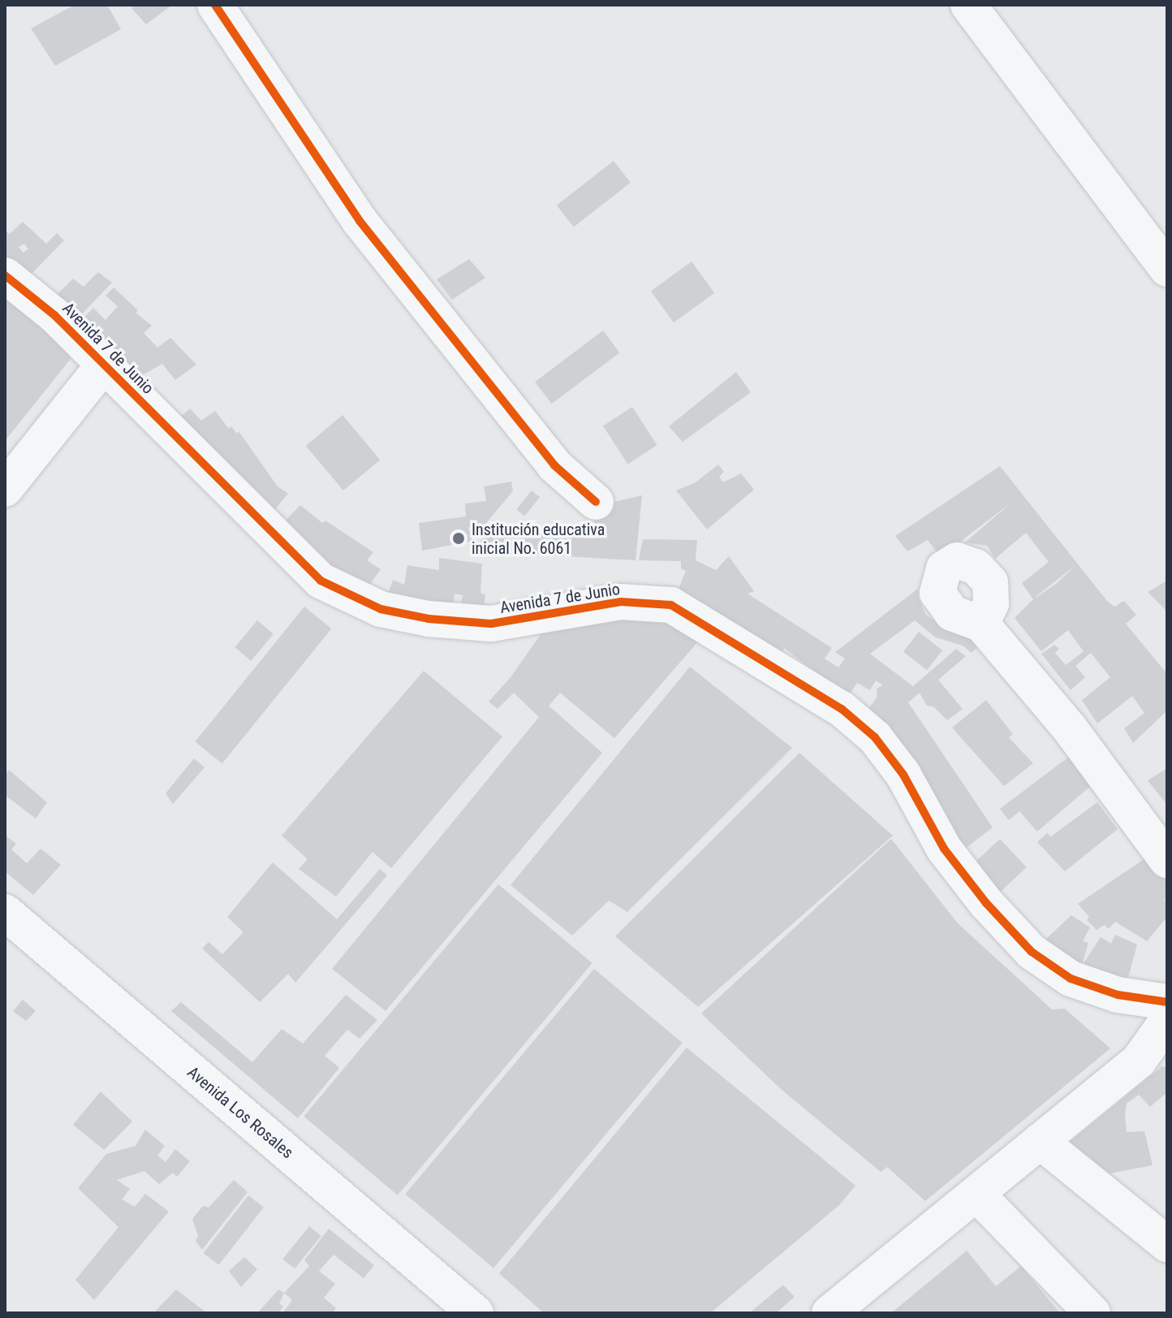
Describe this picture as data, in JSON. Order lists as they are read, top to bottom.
{
  "streets": {
    "street": ["Avenida 7 de Junio", "Avenida Los Rosales"]
  },
  "places": ["Institución educativa inicial No. 6061"]
}
